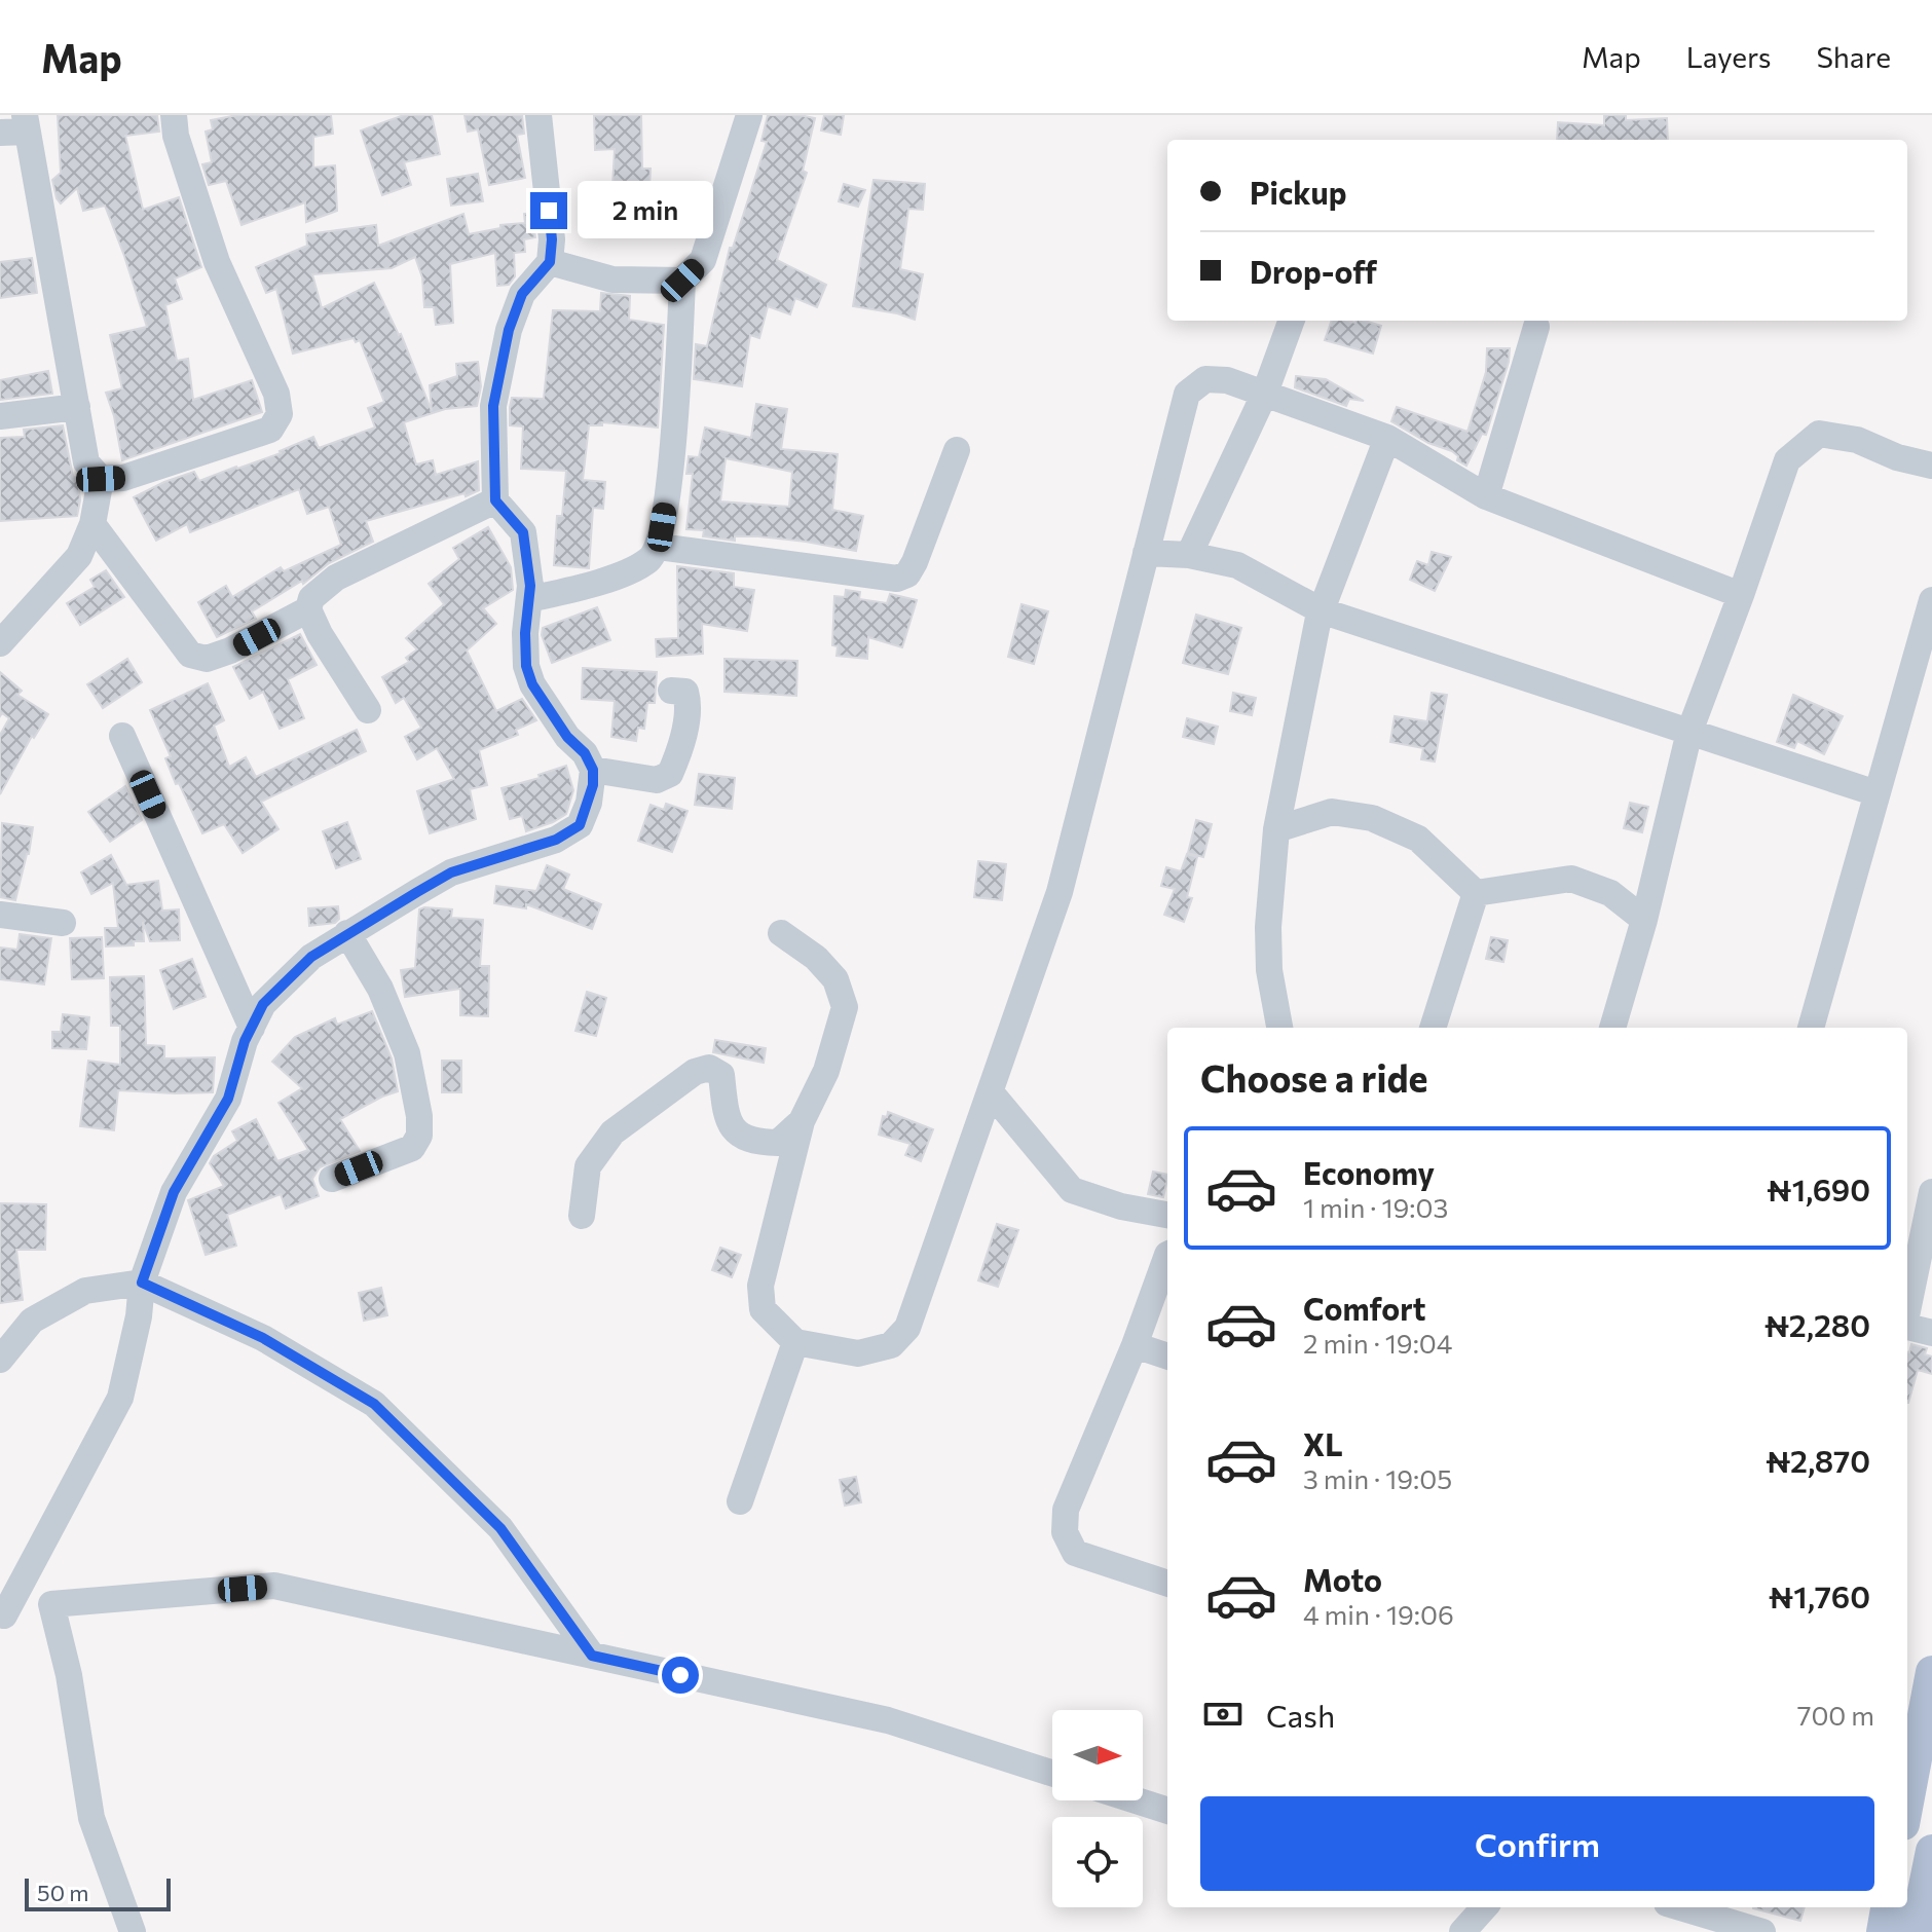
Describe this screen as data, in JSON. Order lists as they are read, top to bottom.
{
  "scale_bar": "50 m",
  "north": "right",
  "page": {
    "header": "Map",
    "nav": ["Map", "Layers", "Share"],
    "banner": ["Pickup", "Drop-off"],
    "bubble": "2 min",
    "heading": "Choose a ride",
    "list": [
      {
        "name": "Economy",
        "note": "1 min · 19:03",
        "value": "₦1,690"
      },
      {
        "name": "Comfort",
        "note": "2 min · 19:04",
        "value": "₦2,280"
      },
      {
        "name": "XL",
        "note": "3 min · 19:05",
        "value": "₦2,870"
      },
      {
        "name": "Moto",
        "note": "4 min · 19:06",
        "value": "₦1,760"
      }
    ],
    "pay": ["Cash", "700 m"],
    "buttons": "Confirm",
    "scale": "50 m"
  }
}
